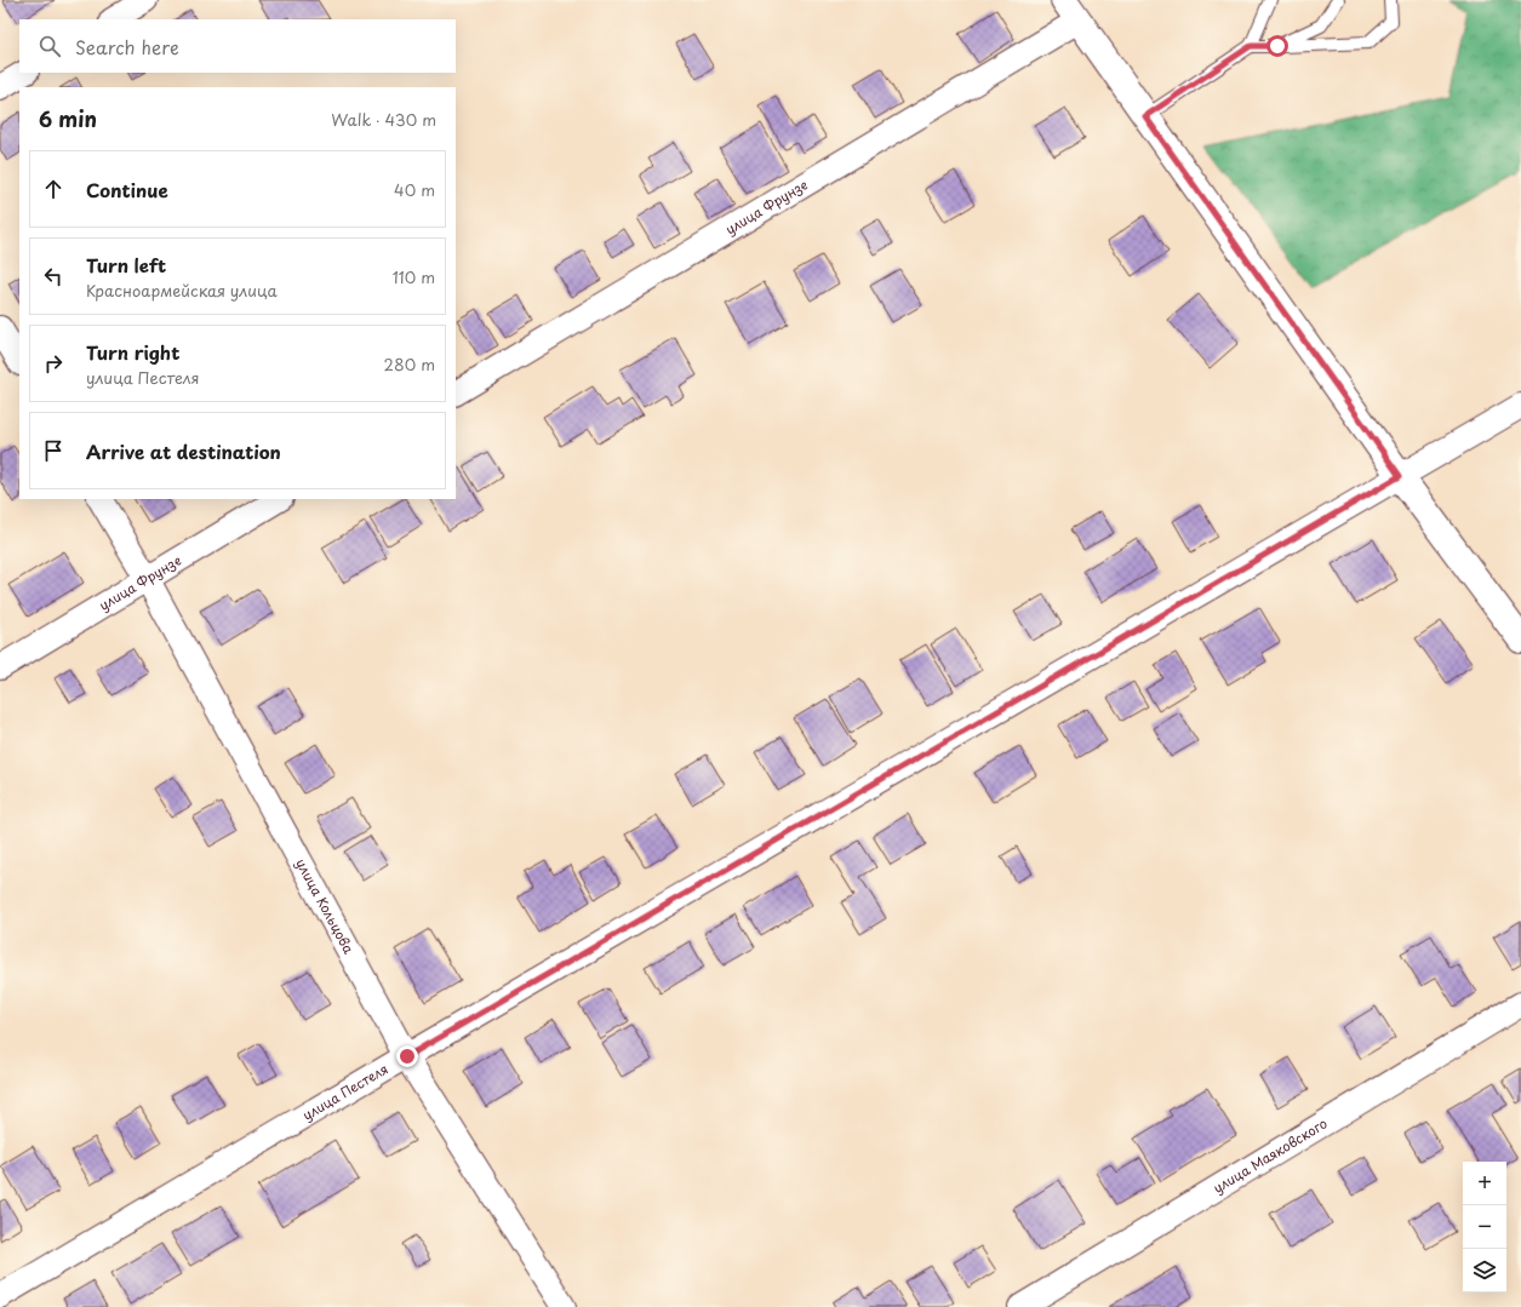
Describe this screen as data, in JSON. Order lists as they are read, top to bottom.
{
  "streets": {
    "street": [
      "улица Фрунзе",
      "улица Кольцова",
      "улица Пестеля",
      "улица Маяковского"
    ]
  },
  "crossings": [
    ["улица Фрунзе", "улица Кольцова"],
    ["улица Кольцова", "улица Пестеля"]
  ],
  "page": {
    "search": "Search here",
    "heading": ["6 min", "Walk · 430 m"],
    "list": [
      ["Continue", "40 m"],
      ["Turn left", "Красноармейская улица", "110 m"],
      ["Turn right", "улица Пестеля", "280 m"],
      "Arrive at destination"
    ],
    "map_buttons": ["+", "−"]
  }
}
